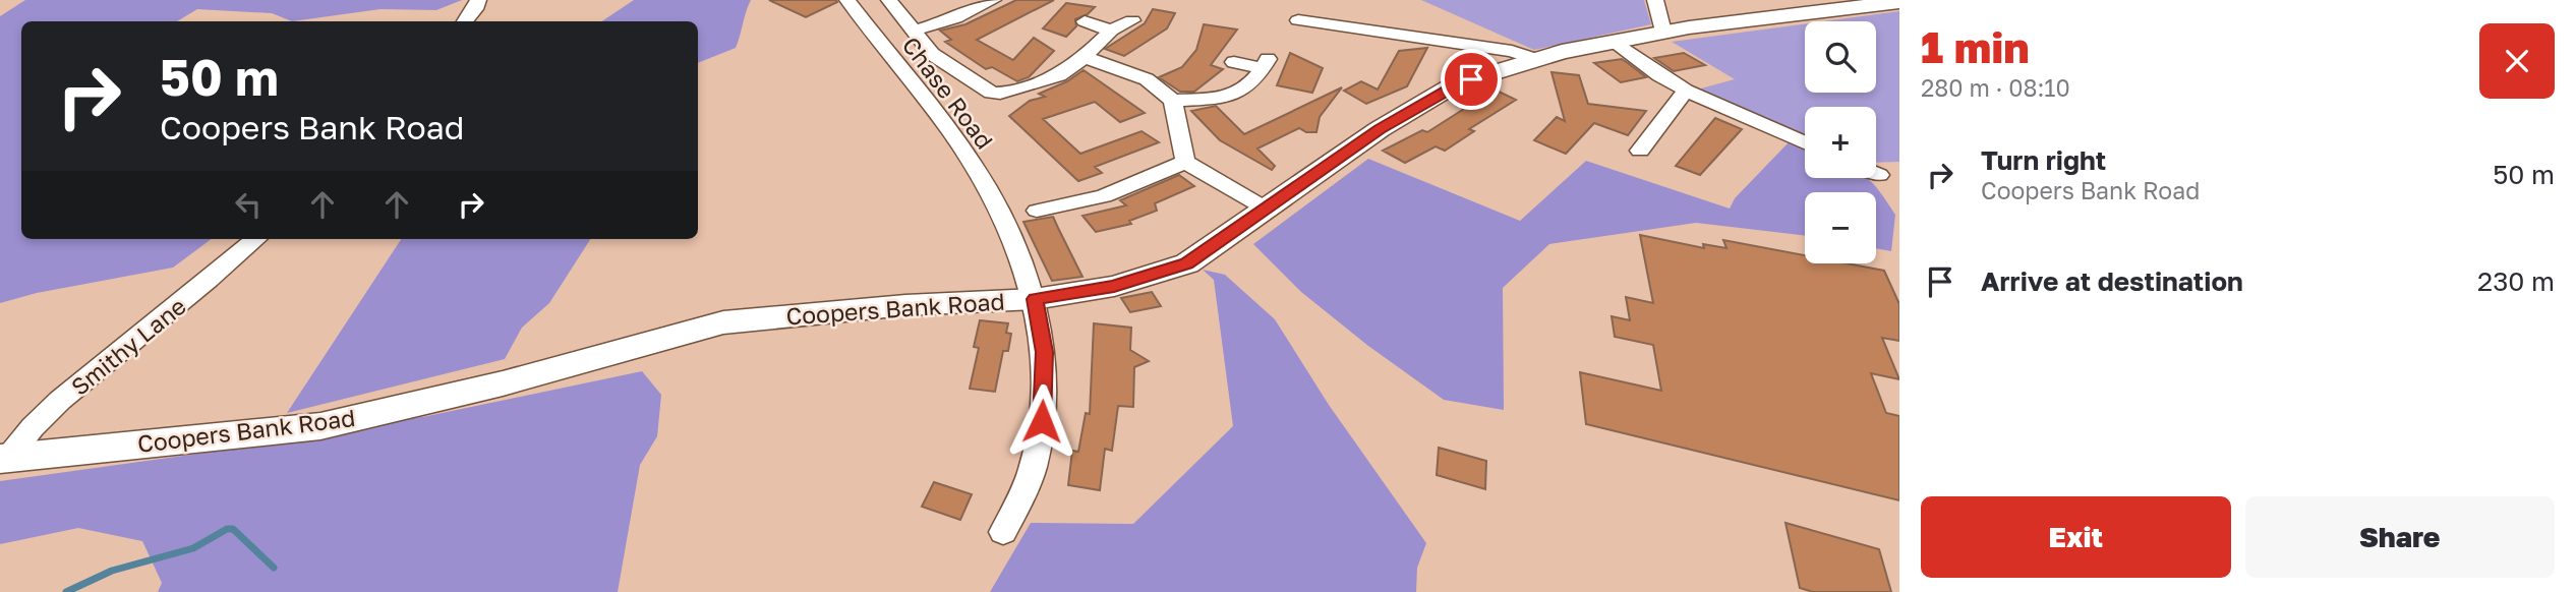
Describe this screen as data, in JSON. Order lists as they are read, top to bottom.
{
  "streets": {
    "street": ["Chase Road", "Coopers Bank Road", "Smithy Lane"]
  },
  "crossings": [
    ["Chase Road", "Coopers Bank Road"],
    ["Coopers Bank Road", "Smithy Lane"]
  ],
  "page": {
    "heading": ["1 min", "280 m · 08:10"],
    "map_buttons": ["+", "−"],
    "turn": ["50 m", "Coopers Bank Road"],
    "list": [
      {
        "name": "Turn right",
        "note": "Coopers Bank Road",
        "value": "50 m"
      },
      {
        "name": "Arrive at destination",
        "value": "230 m"
      }
    ],
    "buttons": ["Exit", "Share"]
  }
}
